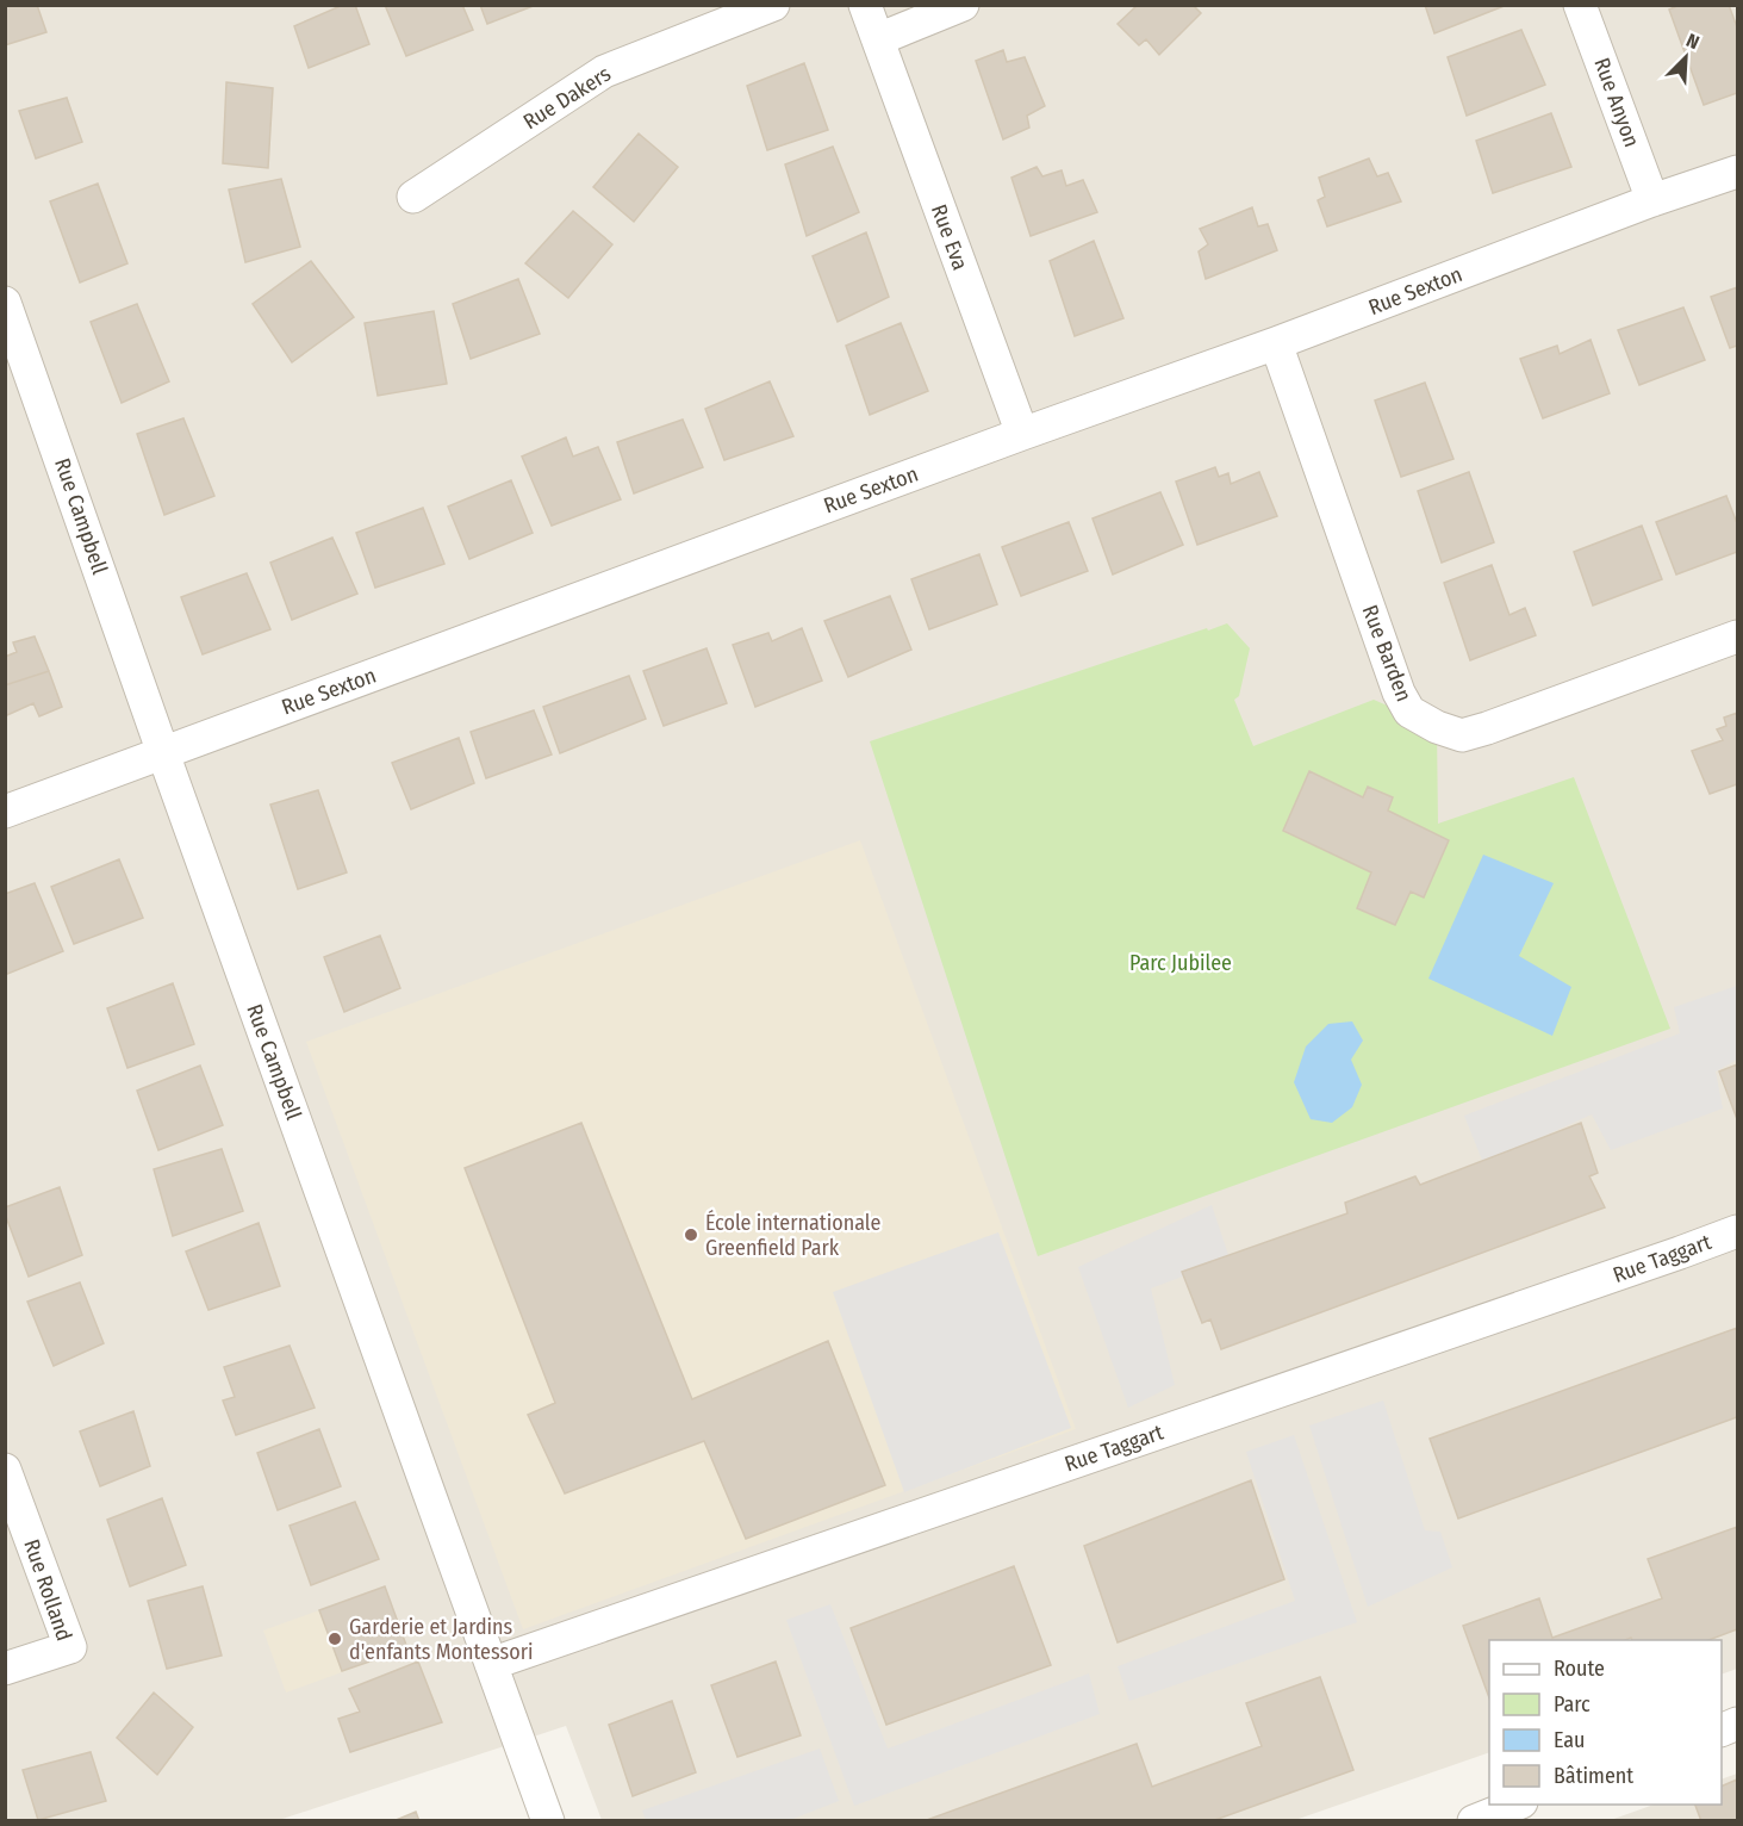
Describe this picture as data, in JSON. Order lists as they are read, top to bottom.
{
  "streets": {
    "street": [
      "Rue Dakers",
      "Rue Anyon",
      "Rue Eva",
      "Rue Sexton",
      "Rue Campbell",
      "Rue Barden",
      "Rue Taggart",
      "Rue Rolland"
    ]
  },
  "crossings": [
    ["Rue Anyon", "Rue Sexton"],
    ["Rue Eva", "Rue Sexton"],
    ["Rue Sexton", "Rue Campbell"],
    ["Rue Sexton", "Rue Barden"],
    ["Rue Campbell", "Rue Taggart"]
  ],
  "parks": ["Parc Jubilee"],
  "places": ["École internationale Greenfield Park", "Garderie et Jardins d'enfants Montessori"],
  "legend": [
    "Route",
    "Parc",
    "Eau",
    "Bâtiment"
  ],
  "north": "top right"
}
